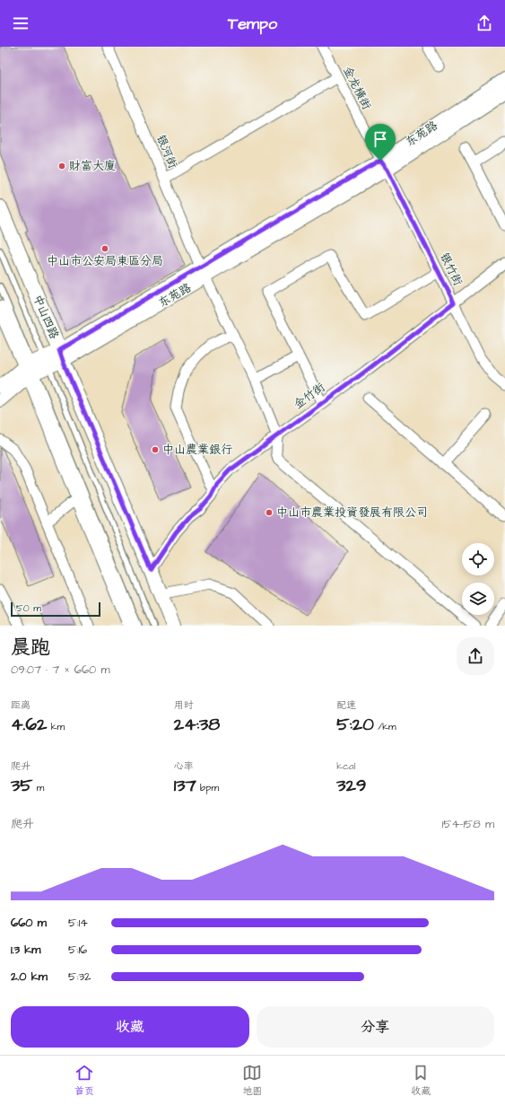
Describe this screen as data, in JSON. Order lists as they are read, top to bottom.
{
  "streets": {
    "main road": ["中山四路"],
    "street": [
      "金龙横街",
      "东苑路",
      "银河街",
      "银竹街",
      "金竹街"
    ]
  },
  "crossings": [
    ["金龙横街", "东苑路"],
    ["金龙横街", "银竹街"],
    ["东苑路", "银河街"],
    ["东苑路", "银竹街"],
    ["东苑路", "中山四路"],
    ["银河街", "金竹街"],
    ["银竹街", "金竹街"],
    ["中山四路", "金竹街"]
  ],
  "places": [
    "財富大廈",
    "中山市公安局東區分局",
    "中山農業銀行",
    "中山市農業投資發展有限公司"
  ],
  "scale_bar": "50 m",
  "page": {
    "header": "Tempo",
    "scale": "50 m",
    "heading": ["晨跑", "09:07 · 7 × 660 m"],
    "stats": [
      ["距离", "4.62 km"],
      ["用时", "24:38"],
      ["配速", "5:20 /km"],
      ["爬升", "35 m"],
      ["心率", "137 bpm"],
      ["kcal", "329"]
    ],
    "chart": ["爬升", "154–158 m"],
    "list": [
      {
        "name": "660 m",
        "note": "5:14"
      },
      {
        "name": "1.3 km",
        "note": "5:16"
      },
      {
        "name": "2.0 km",
        "note": "5:32"
      }
    ],
    "buttons": ["收藏", "分享"],
    "tabs": ["首页", "地图", "收藏"]
  }
}
